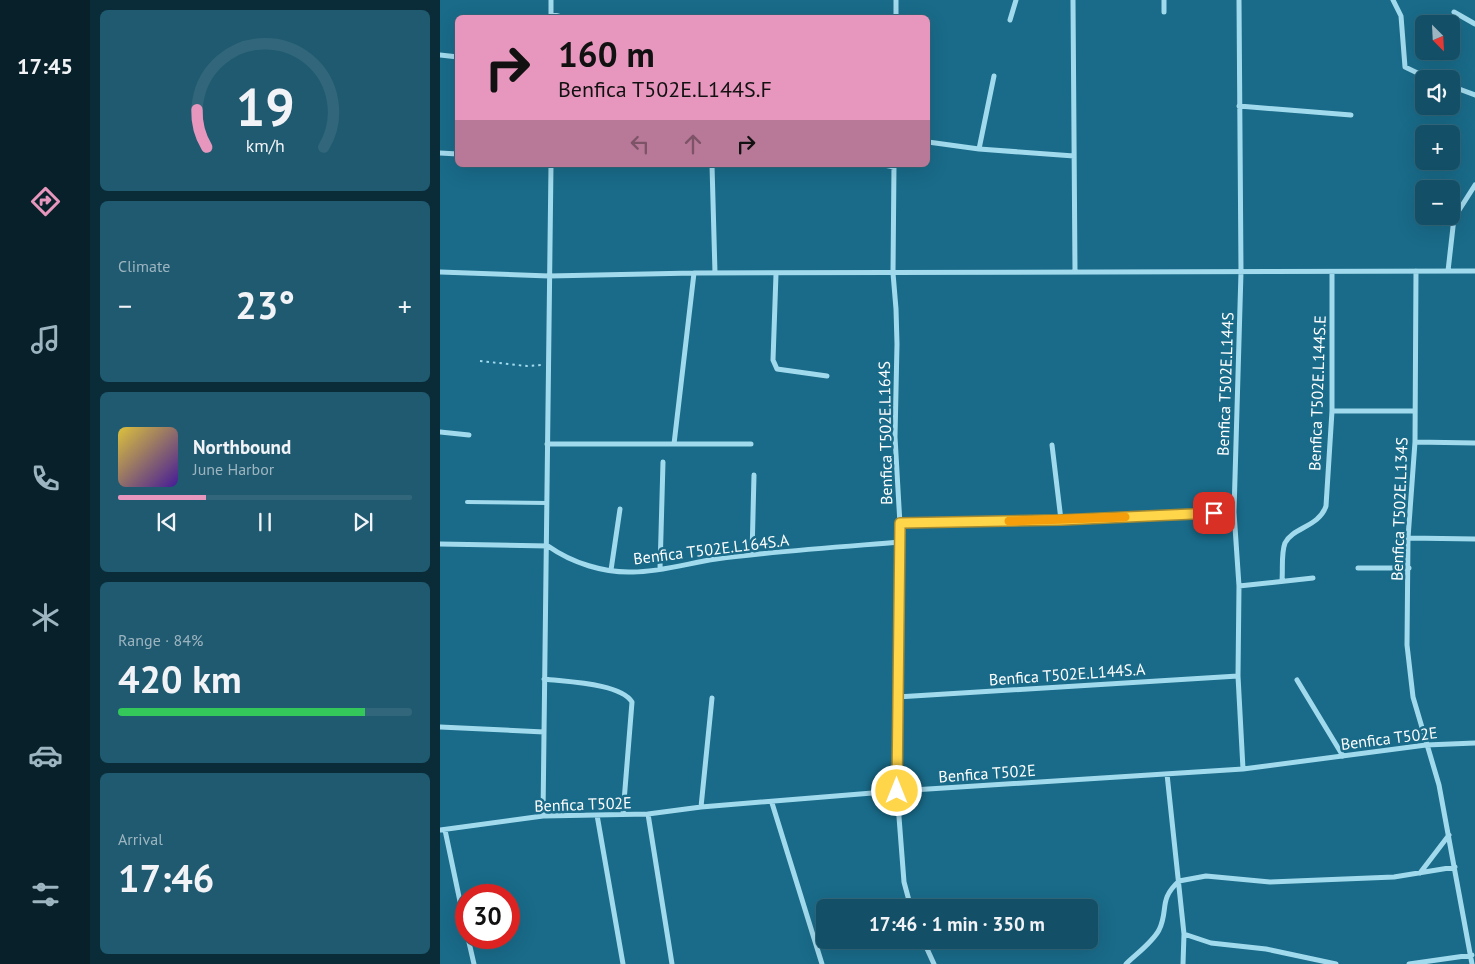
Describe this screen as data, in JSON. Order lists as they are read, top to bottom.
{
  "streets": {
    "street": [
      "Benfica T502E.L144S",
      "Benfica T502E.L144S.E",
      "Benfica T502E.L164S",
      "Benfica T502E.L134S",
      "Benfica T502E.L164S.A",
      "Benfica T502E.L144S.A",
      "Benfica T502E"
    ]
  },
  "crossings": [
    ["Benfica T502E.L144S", "Benfica T502E.L144S.A"],
    ["Benfica T502E.L144S", "Benfica T502E"],
    ["Benfica T502E.L164S", "Benfica T502E.L164S.A"],
    ["Benfica T502E.L164S", "Benfica T502E.L144S.A"],
    ["Benfica T502E.L164S", "Benfica T502E"],
    ["Benfica T502E.L134S", "Benfica T502E"]
  ],
  "north": "bottom right",
  "page": {
    "tabs": "17:45",
    "map_buttons": ["+", "−"],
    "turn": ["160 m", "Benfica T502E.L144S.F"],
    "tile": [
      "Climate",
      ["Range · 84%", "420 km"],
      ["Arrival", "17:46"]
    ],
    "heat": ["−", "23°", "+"],
    "song": ["Northbound", "June Harbor"],
    "limit": "30",
    "trip": "17:46 · 1 min · 350 m",
    "gauge": ["19", "km/h"]
  }
}
